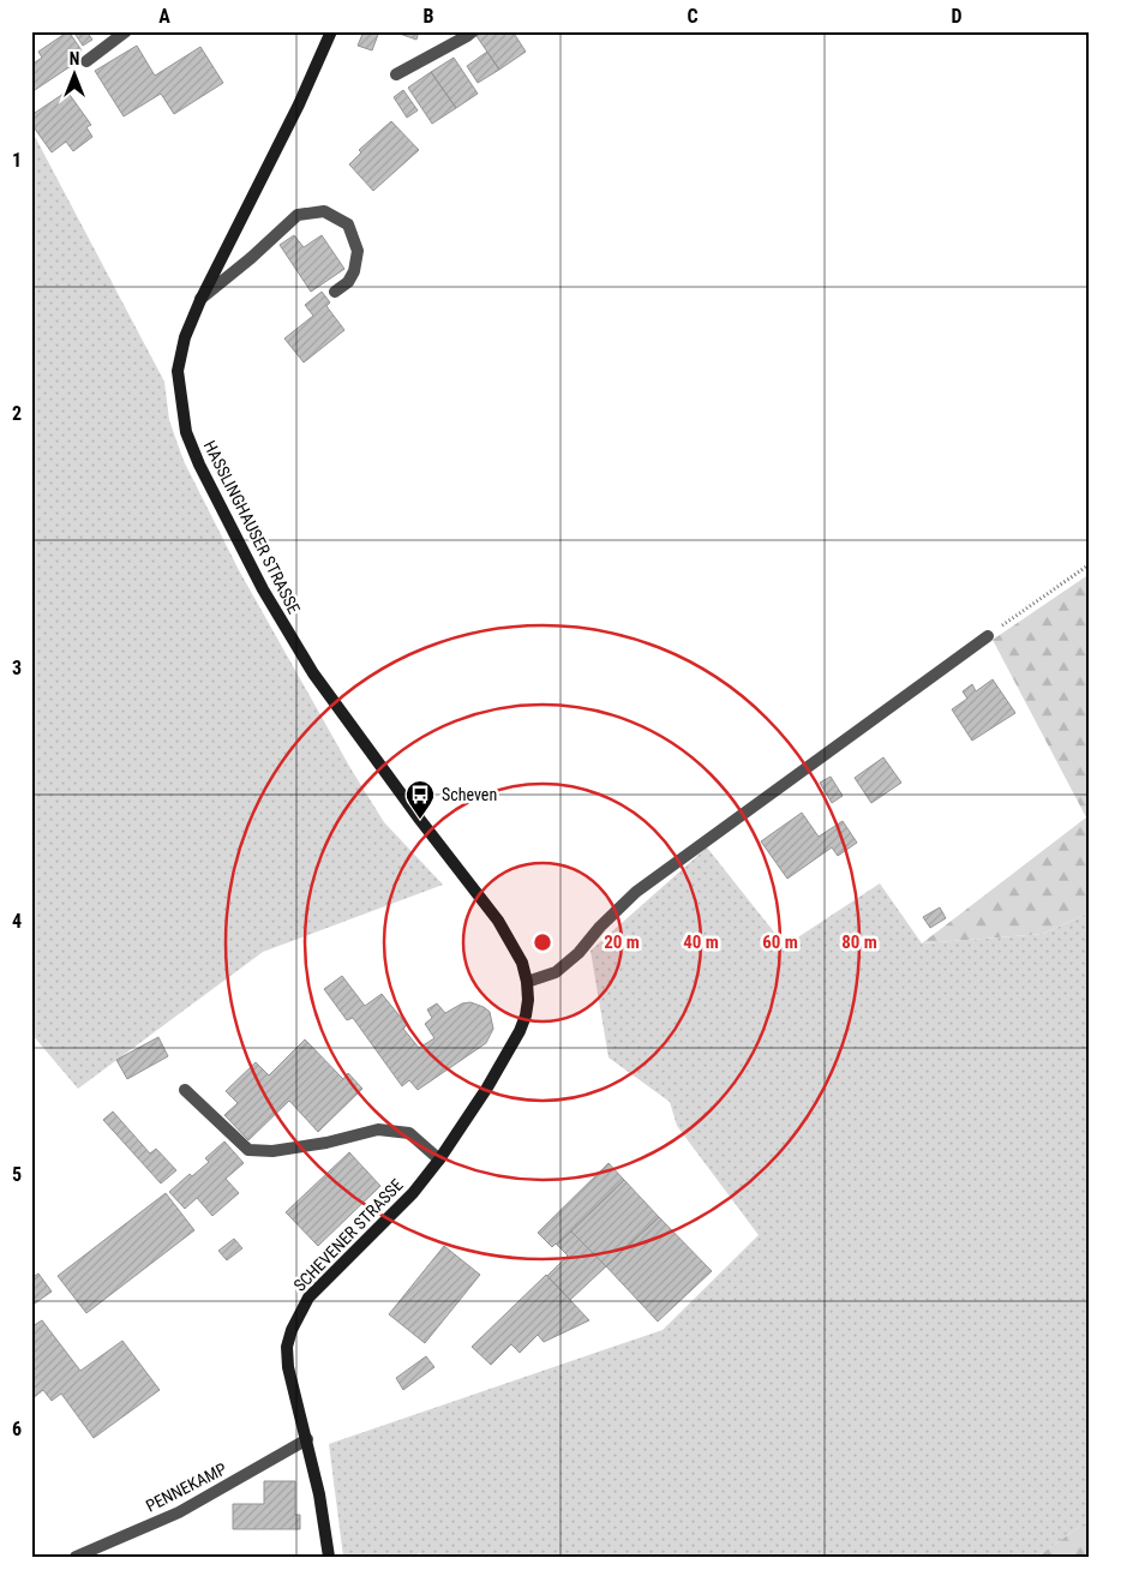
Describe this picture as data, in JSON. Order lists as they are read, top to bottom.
{
  "streets": {
    "main road": ["HASSLINGHAUSER STRASSE", "SCHEVENER STRASSE"],
    "street": ["PENNEKAMP"]
  },
  "crossings": [
    ["HASSLINGHAUSER STRASSE", "SCHEVENER STRASSE"],
    ["SCHEVENER STRASSE", "PENNEKAMP"]
  ],
  "places": {
    "bus stop": ["Scheven"]
  },
  "north": "top",
  "grid": {
    "columns": [
      "A",
      "B",
      "C",
      "D"
    ],
    "rows": [
      "1",
      "2",
      "3",
      "4",
      "5",
      "6"
    ]
  },
  "rings": [
    "20 m",
    "40 m",
    "60 m",
    "80 m"
  ]
}
